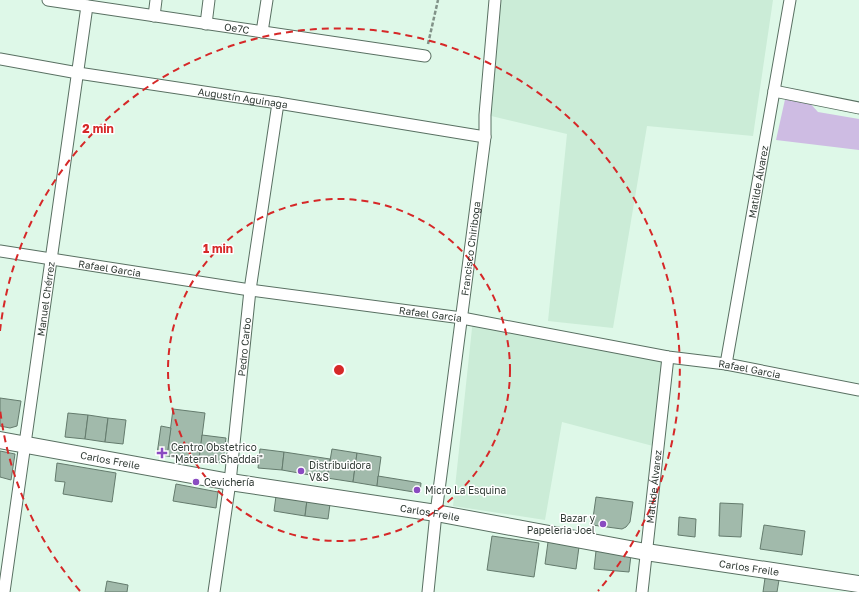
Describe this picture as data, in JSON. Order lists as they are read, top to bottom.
{
  "streets": {
    "street": [
      "Oe7C",
      "Augustín Aguinaga",
      "Matilde Álvarez",
      "Francisco Chiriboga",
      "Rafael Garcia",
      "Manuel Chérrez",
      "Pedro Carbo",
      "Carlos Freile"
    ]
  },
  "crossings": [
    ["Oe7C", "Manuel Chérrez"],
    ["Augustín Aguinaga", "Francisco Chiriboga"],
    ["Augustín Aguinaga", "Manuel Chérrez"],
    ["Augustín Aguinaga", "Pedro Carbo"],
    ["Matilde Álvarez", "Rafael Garcia"],
    ["Matilde Álvarez", "Carlos Freile"],
    ["Francisco Chiriboga", "Rafael Garcia"],
    ["Francisco Chiriboga", "Carlos Freile"],
    ["Rafael Garcia", "Manuel Chérrez"],
    ["Rafael Garcia", "Pedro Carbo"],
    ["Manuel Chérrez", "Carlos Freile"],
    ["Pedro Carbo", "Carlos Freile"]
  ],
  "places": {
    "health": ["Centro Obstetrico \"Maternal Shaddai\""],
    "other": [
      "Distribuidora V&S",
      "Cevichería",
      "Micro La Esquina",
      "Bazar y Papeleria Joel"
    ]
  },
  "rings": ["2 min", "1 min"]
}
